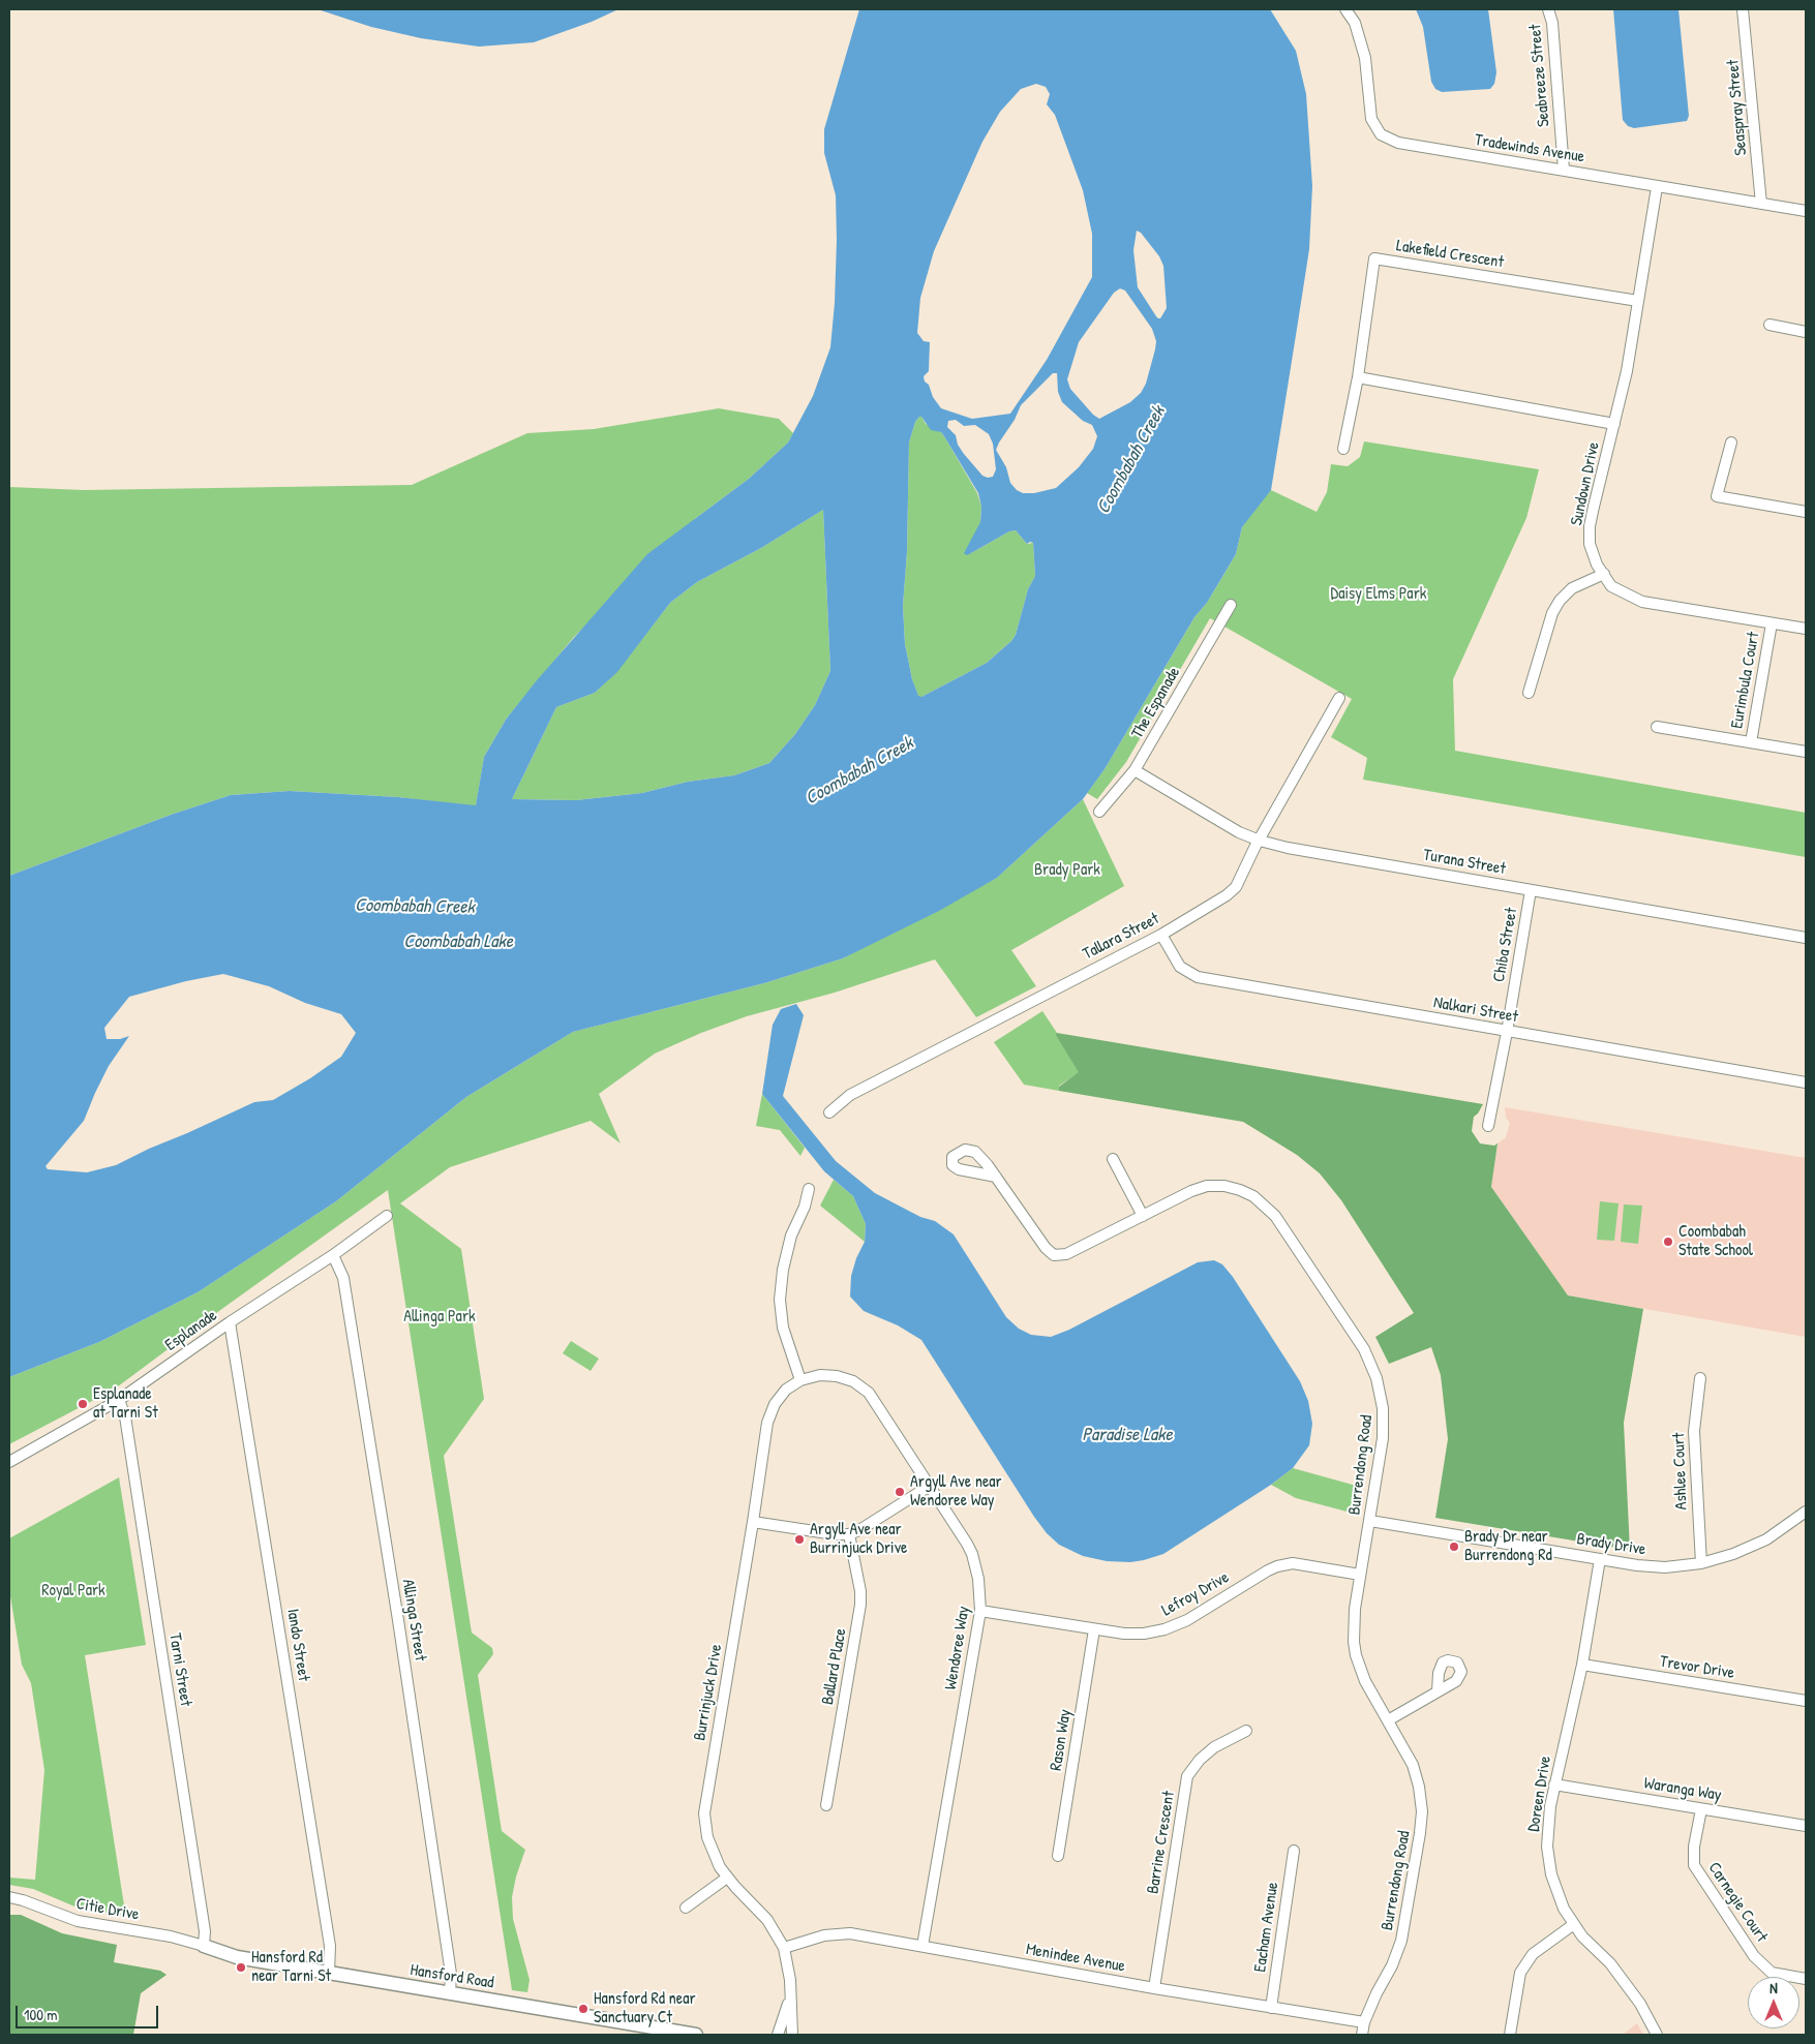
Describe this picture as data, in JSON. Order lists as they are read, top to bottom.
{
  "streets": {
    "street": [
      "Seabreeze Street",
      "Seaspray Street",
      "Tradewinds Avenue",
      "Lakefield Crescent",
      "Sundown Drive",
      "Eurimbula Court",
      "The Espanade",
      "Turana Street",
      "Tallara Street",
      "Chiba Street",
      "Nalkari Street",
      "Esplanade",
      "Burrendong Road",
      "Ashlee Court",
      "Brady Drive",
      "Lefroy Drive",
      "Allinga Street",
      "Iando Street",
      "Wendoree Way",
      "Ballard Place",
      "Trevor Drive",
      "Tarni Street",
      "Burrinjuck Drive",
      "Rason Way",
      "Waranga Way",
      "Doreen Drive",
      "Barrine Crescent",
      "Carnegie Court",
      "Citie Drive",
      "Eacham Avenue",
      "Menindee Avenue",
      "Hansford Road"
    ]
  },
  "crossings": [
    ["Seabreeze Street", "Tradewinds Avenue"],
    ["Seaspray Street", "Tradewinds Avenue"],
    ["Tradewinds Avenue", "Sundown Drive"],
    ["Lakefield Crescent", "Sundown Drive"],
    ["Sundown Drive", "Eurimbula Court"],
    ["The Espanade", "Turana Street"],
    ["Turana Street", "Tallara Street"],
    ["Turana Street", "Chiba Street"],
    ["Tallara Street", "Nalkari Street"],
    ["Chiba Street", "Nalkari Street"],
    ["Esplanade", "Allinga Street"],
    ["Esplanade", "Iando Street"],
    ["Esplanade", "Tarni Street"],
    ["Burrendong Road", "Brady Drive"],
    ["Burrendong Road", "Lefroy Drive"],
    ["Burrendong Road", "Menindee Avenue"],
    ["Ashlee Court", "Brady Drive"],
    ["Brady Drive", "Doreen Drive"],
    ["Lefroy Drive", "Wendoree Way"],
    ["Lefroy Drive", "Rason Way"],
    ["Allinga Street", "Hansford Road"],
    ["Iando Street", "Hansford Road"],
    ["Wendoree Way", "Ballard Place"],
    ["Wendoree Way", "Burrinjuck Drive"],
    ["Wendoree Way", "Menindee Avenue"],
    ["Ballard Place", "Burrinjuck Drive"],
    ["Trevor Drive", "Doreen Drive"],
    ["Tarni Street", "Citie Drive"],
    ["Tarni Street", "Hansford Road"],
    ["Burrinjuck Drive", "Menindee Avenue"],
    ["Waranga Way", "Doreen Drive"],
    ["Waranga Way", "Carnegie Court"],
    ["Barrine Crescent", "Menindee Avenue"],
    ["Citie Drive", "Hansford Road"],
    ["Eacham Avenue", "Menindee Avenue"]
  ],
  "water": ["Coombabah Creek", "Coombabah Lake", "Paradise Lake"],
  "parks": [
    "Daisy Elms Park",
    "Brady Park",
    "Allinga Park",
    "Royal Park"
  ],
  "places": [
    "Coombabah State School",
    "Esplanade at Tarni St",
    "Argyll Ave near Wendoree Way",
    "Argyll Ave near Burrinjuck Drive",
    "Brady Dr near Burrendong Rd",
    "Hansford Rd near Tarni St",
    "Hansford Rd near Sanctuary Ct"
  ],
  "scale_bar": "100 m",
  "north": "top"
}
